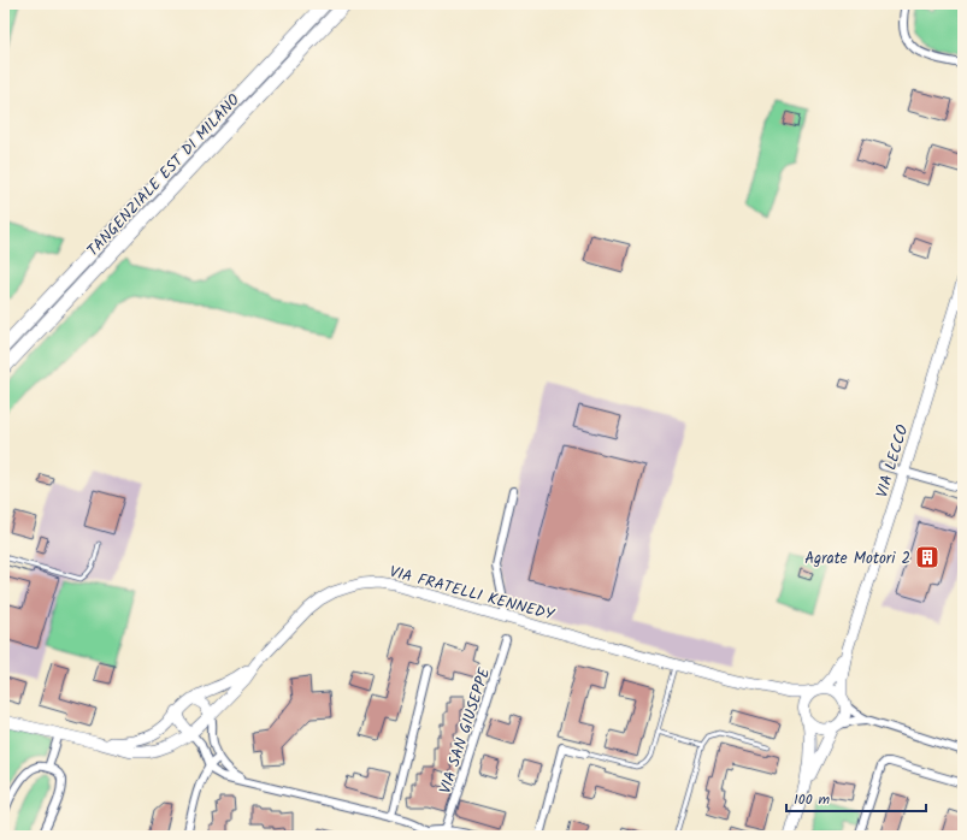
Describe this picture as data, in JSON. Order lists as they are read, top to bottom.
{
  "streets": {
    "highway": ["TANGENZIALE EST DI MILANO"],
    "street": ["VIA LECCO", "VIA FRATELLI KENNEDY", "VIA SAN GIUSEPPE"]
  },
  "crossings": [
    ["VIA LECCO", "VIA FRATELLI KENNEDY"]
  ],
  "places": {
    "building": ["Agrate Motori 2"]
  },
  "scale_bar": "100 m"
}
